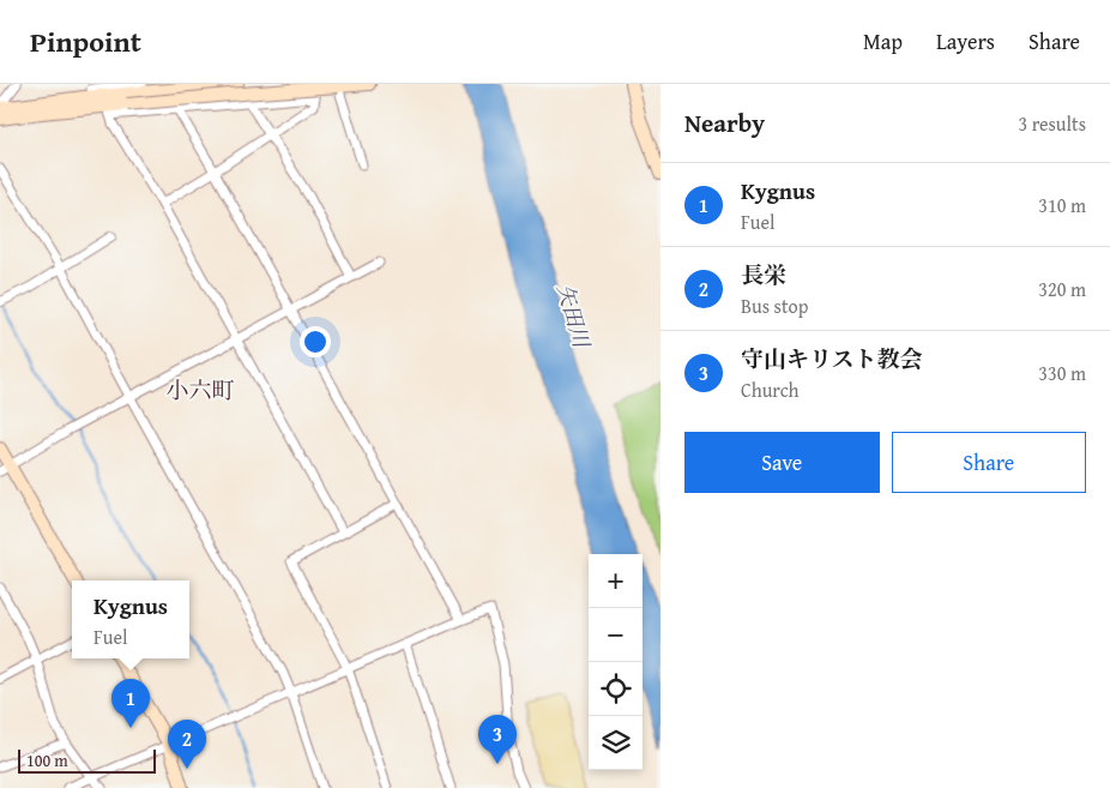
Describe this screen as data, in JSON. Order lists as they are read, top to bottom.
{
  "districts": ["小六町"],
  "water": ["矢田川"],
  "scale_bar": "100 m",
  "page": {
    "header": "Pinpoint",
    "nav": ["Map", "Layers", "Share"],
    "heading": ["Nearby", "3 results"],
    "list": [
      {
        "mark": "1",
        "name": "Kygnus",
        "note": "Fuel",
        "value": "310 m"
      },
      {
        "mark": "2",
        "name": "長栄",
        "note": "Bus stop",
        "value": "320 m"
      },
      {
        "mark": "3",
        "name": "守山キリスト教会",
        "note": "Church",
        "value": "330 m"
      }
    ],
    "buttons": ["Save", "Share"],
    "map_buttons": ["+", "−"],
    "popup": ["Kygnus", "Fuel"],
    "pins": ["1", "3", "2"],
    "scale": "100 m"
  }
}
